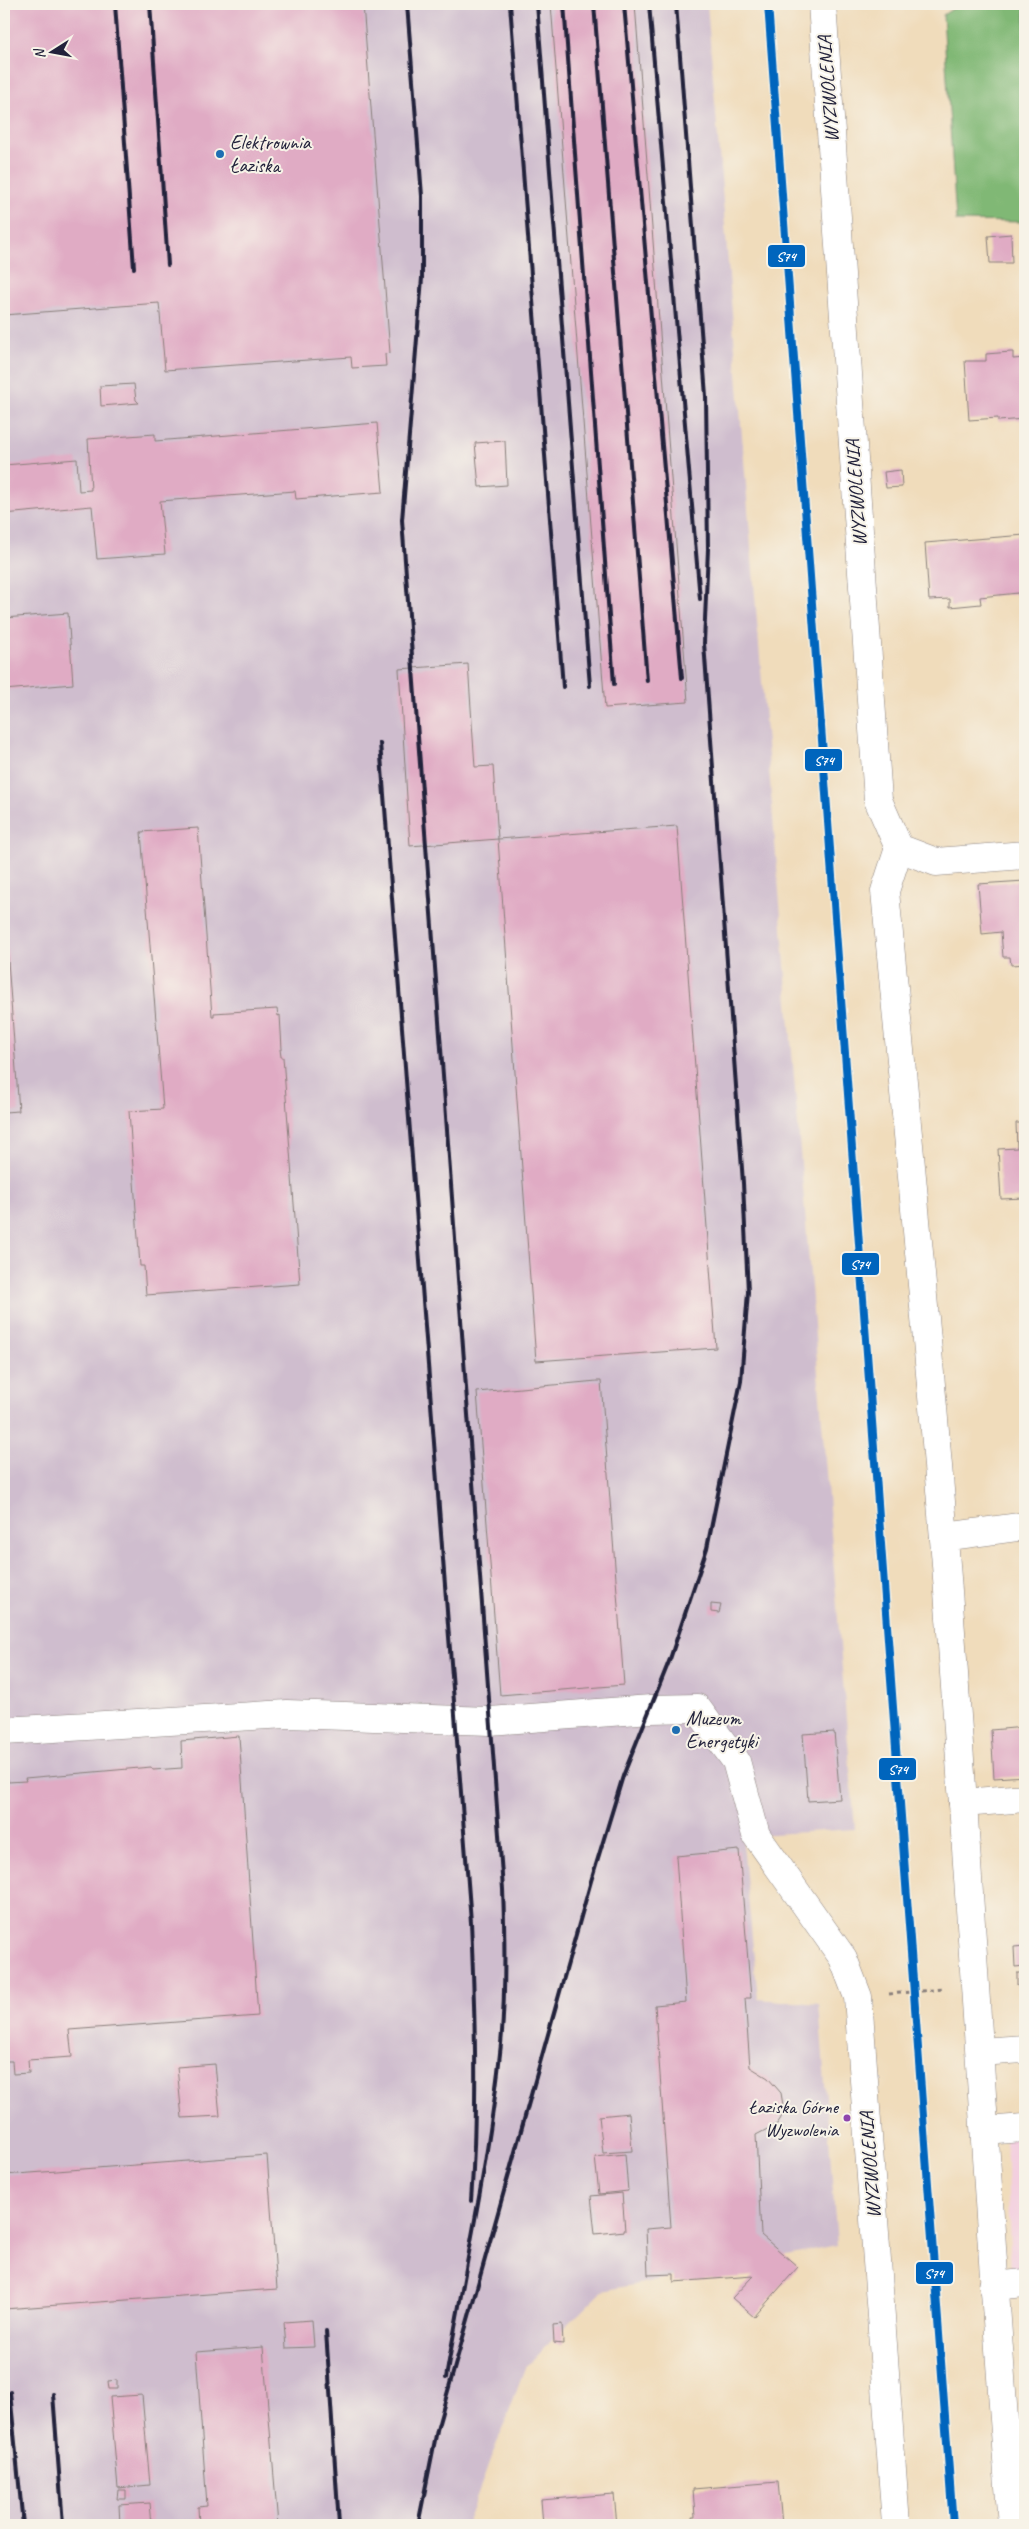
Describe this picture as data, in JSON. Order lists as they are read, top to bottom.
{
  "streets": {
    "street": ["WYZWOLENIA"]
  },
  "places": ["Elektrownia Łaziska", "Muzeum Energetyki", "Łaziska Górne Wyzwolenia"],
  "lines": ["transit line S74"],
  "north": "left"
}
